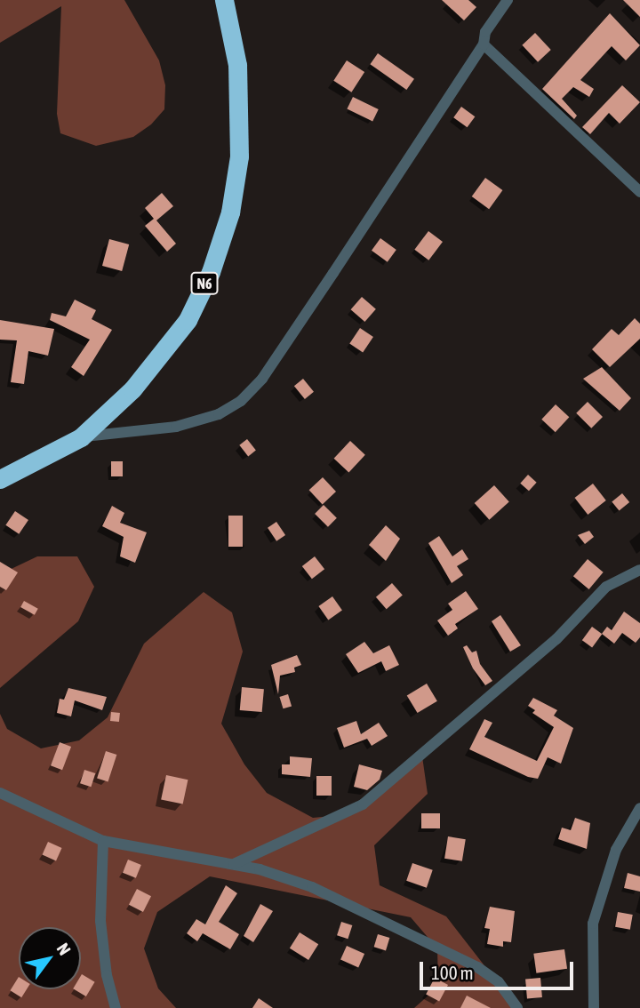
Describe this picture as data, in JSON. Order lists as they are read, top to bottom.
{
  "streets": {
    "highway": ["N6"]
  },
  "scale_bar": "100 m",
  "north": "top right"
}
